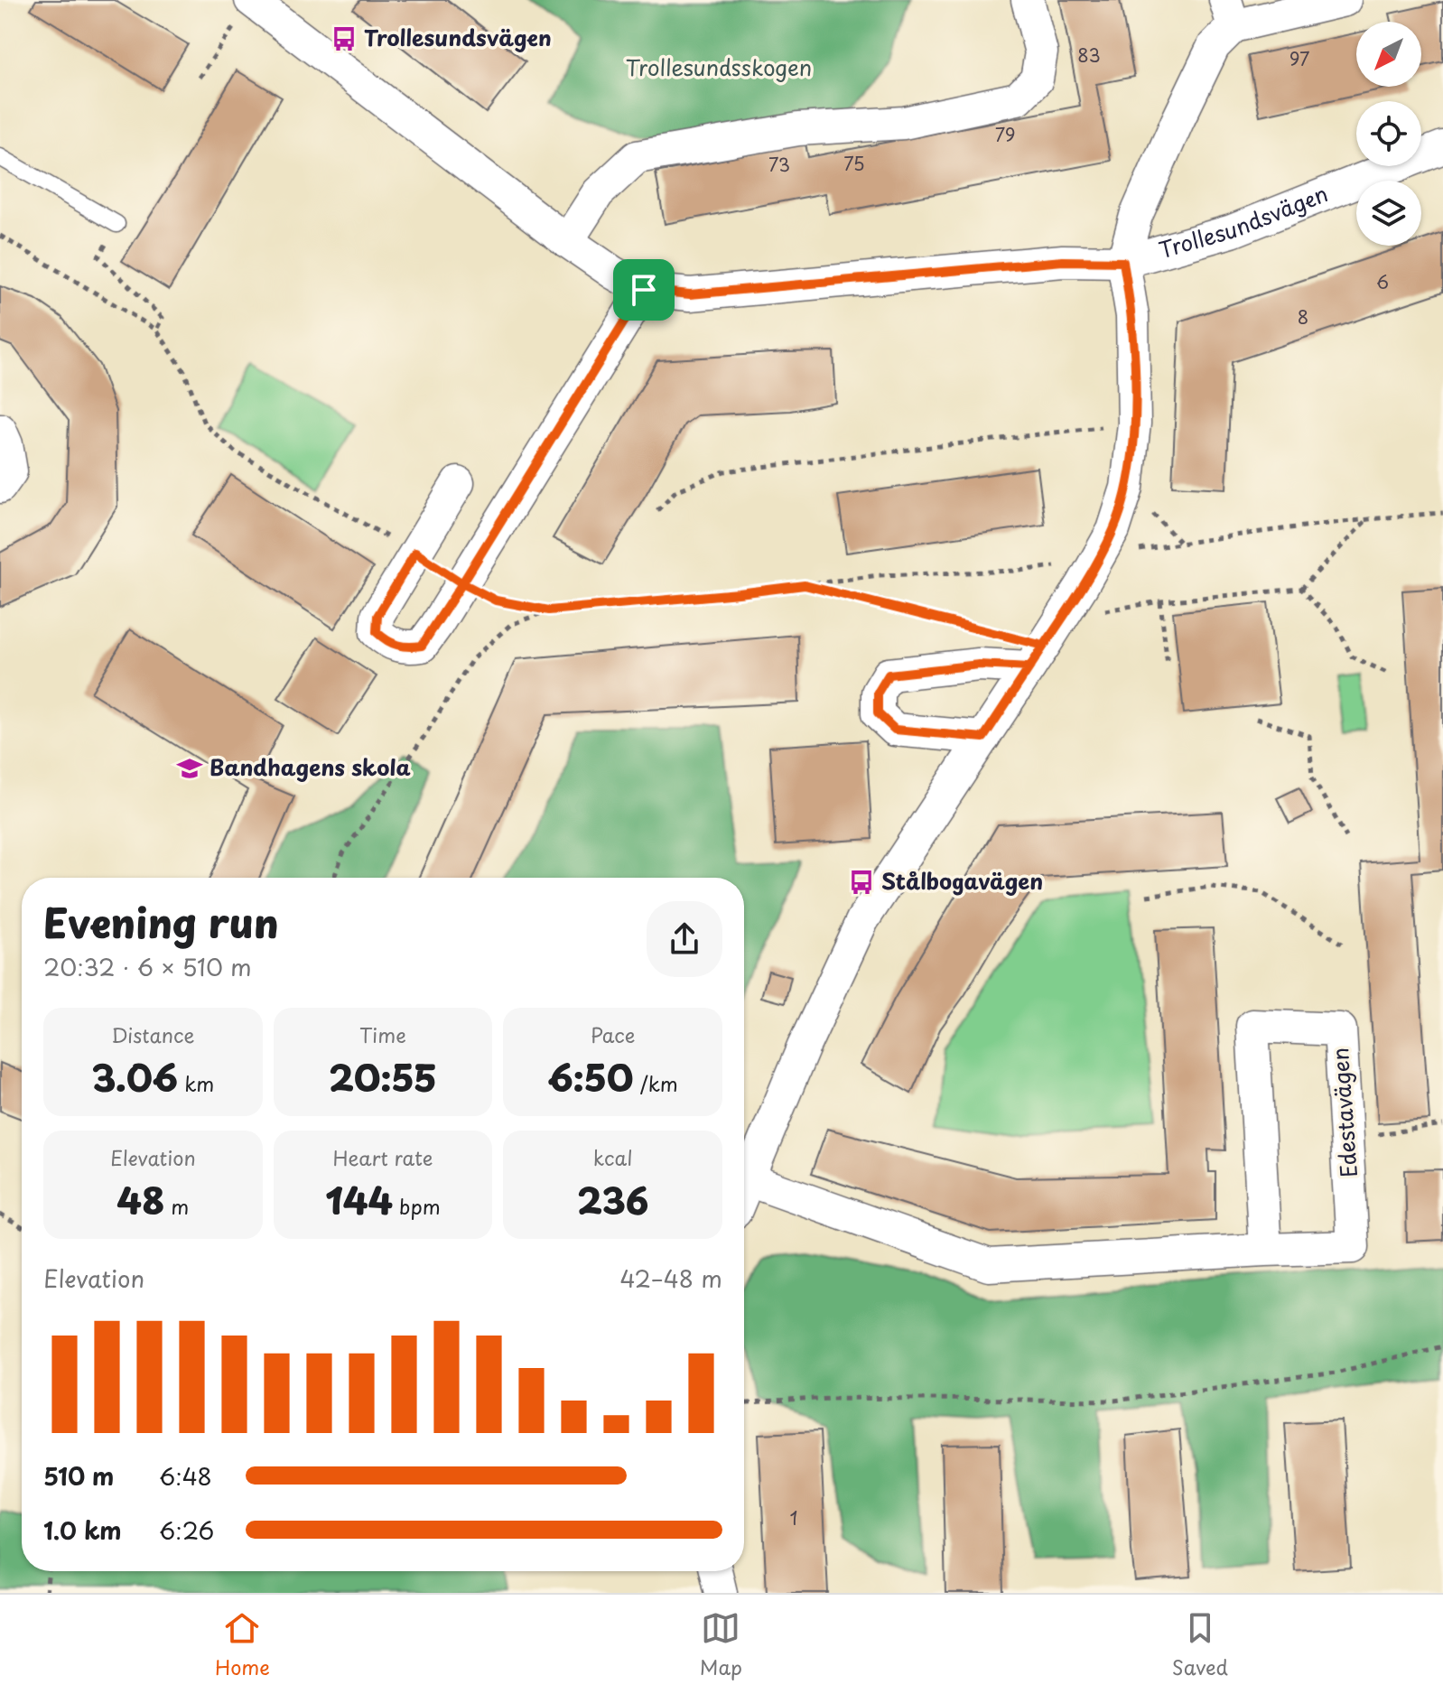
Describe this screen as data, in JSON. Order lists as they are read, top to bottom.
{
  "streets": {
    "street": ["Trollesundsvägen", "Edestavägen"]
  },
  "parks": ["Trollesundsskogen"],
  "places": {
    "bus stop": ["Trollesundsvägen", "Stålbogavägen"],
    "school or university": ["Bandhagens skola"]
  },
  "house_numbers": [
    "83",
    "97",
    "79",
    "75",
    "73",
    "6",
    "8",
    "1"
  ],
  "north": "bottom left",
  "page": {
    "heading": ["Evening run", "20:32 · 6 × 510 m"],
    "stats": [
      ["Distance", "3.06 km"],
      ["Time", "20:55"],
      ["Pace", "6:50 /km"],
      ["Elevation", "48 m"],
      ["Heart rate", "144 bpm"],
      ["kcal", "236"]
    ],
    "chart": ["Elevation", "42–48 m"],
    "list": [
      {
        "name": "510 m",
        "note": "6:48"
      },
      {
        "name": "1.0 km",
        "note": "6:26"
      }
    ],
    "tabs": ["Home", "Map", "Saved"]
  }
}
